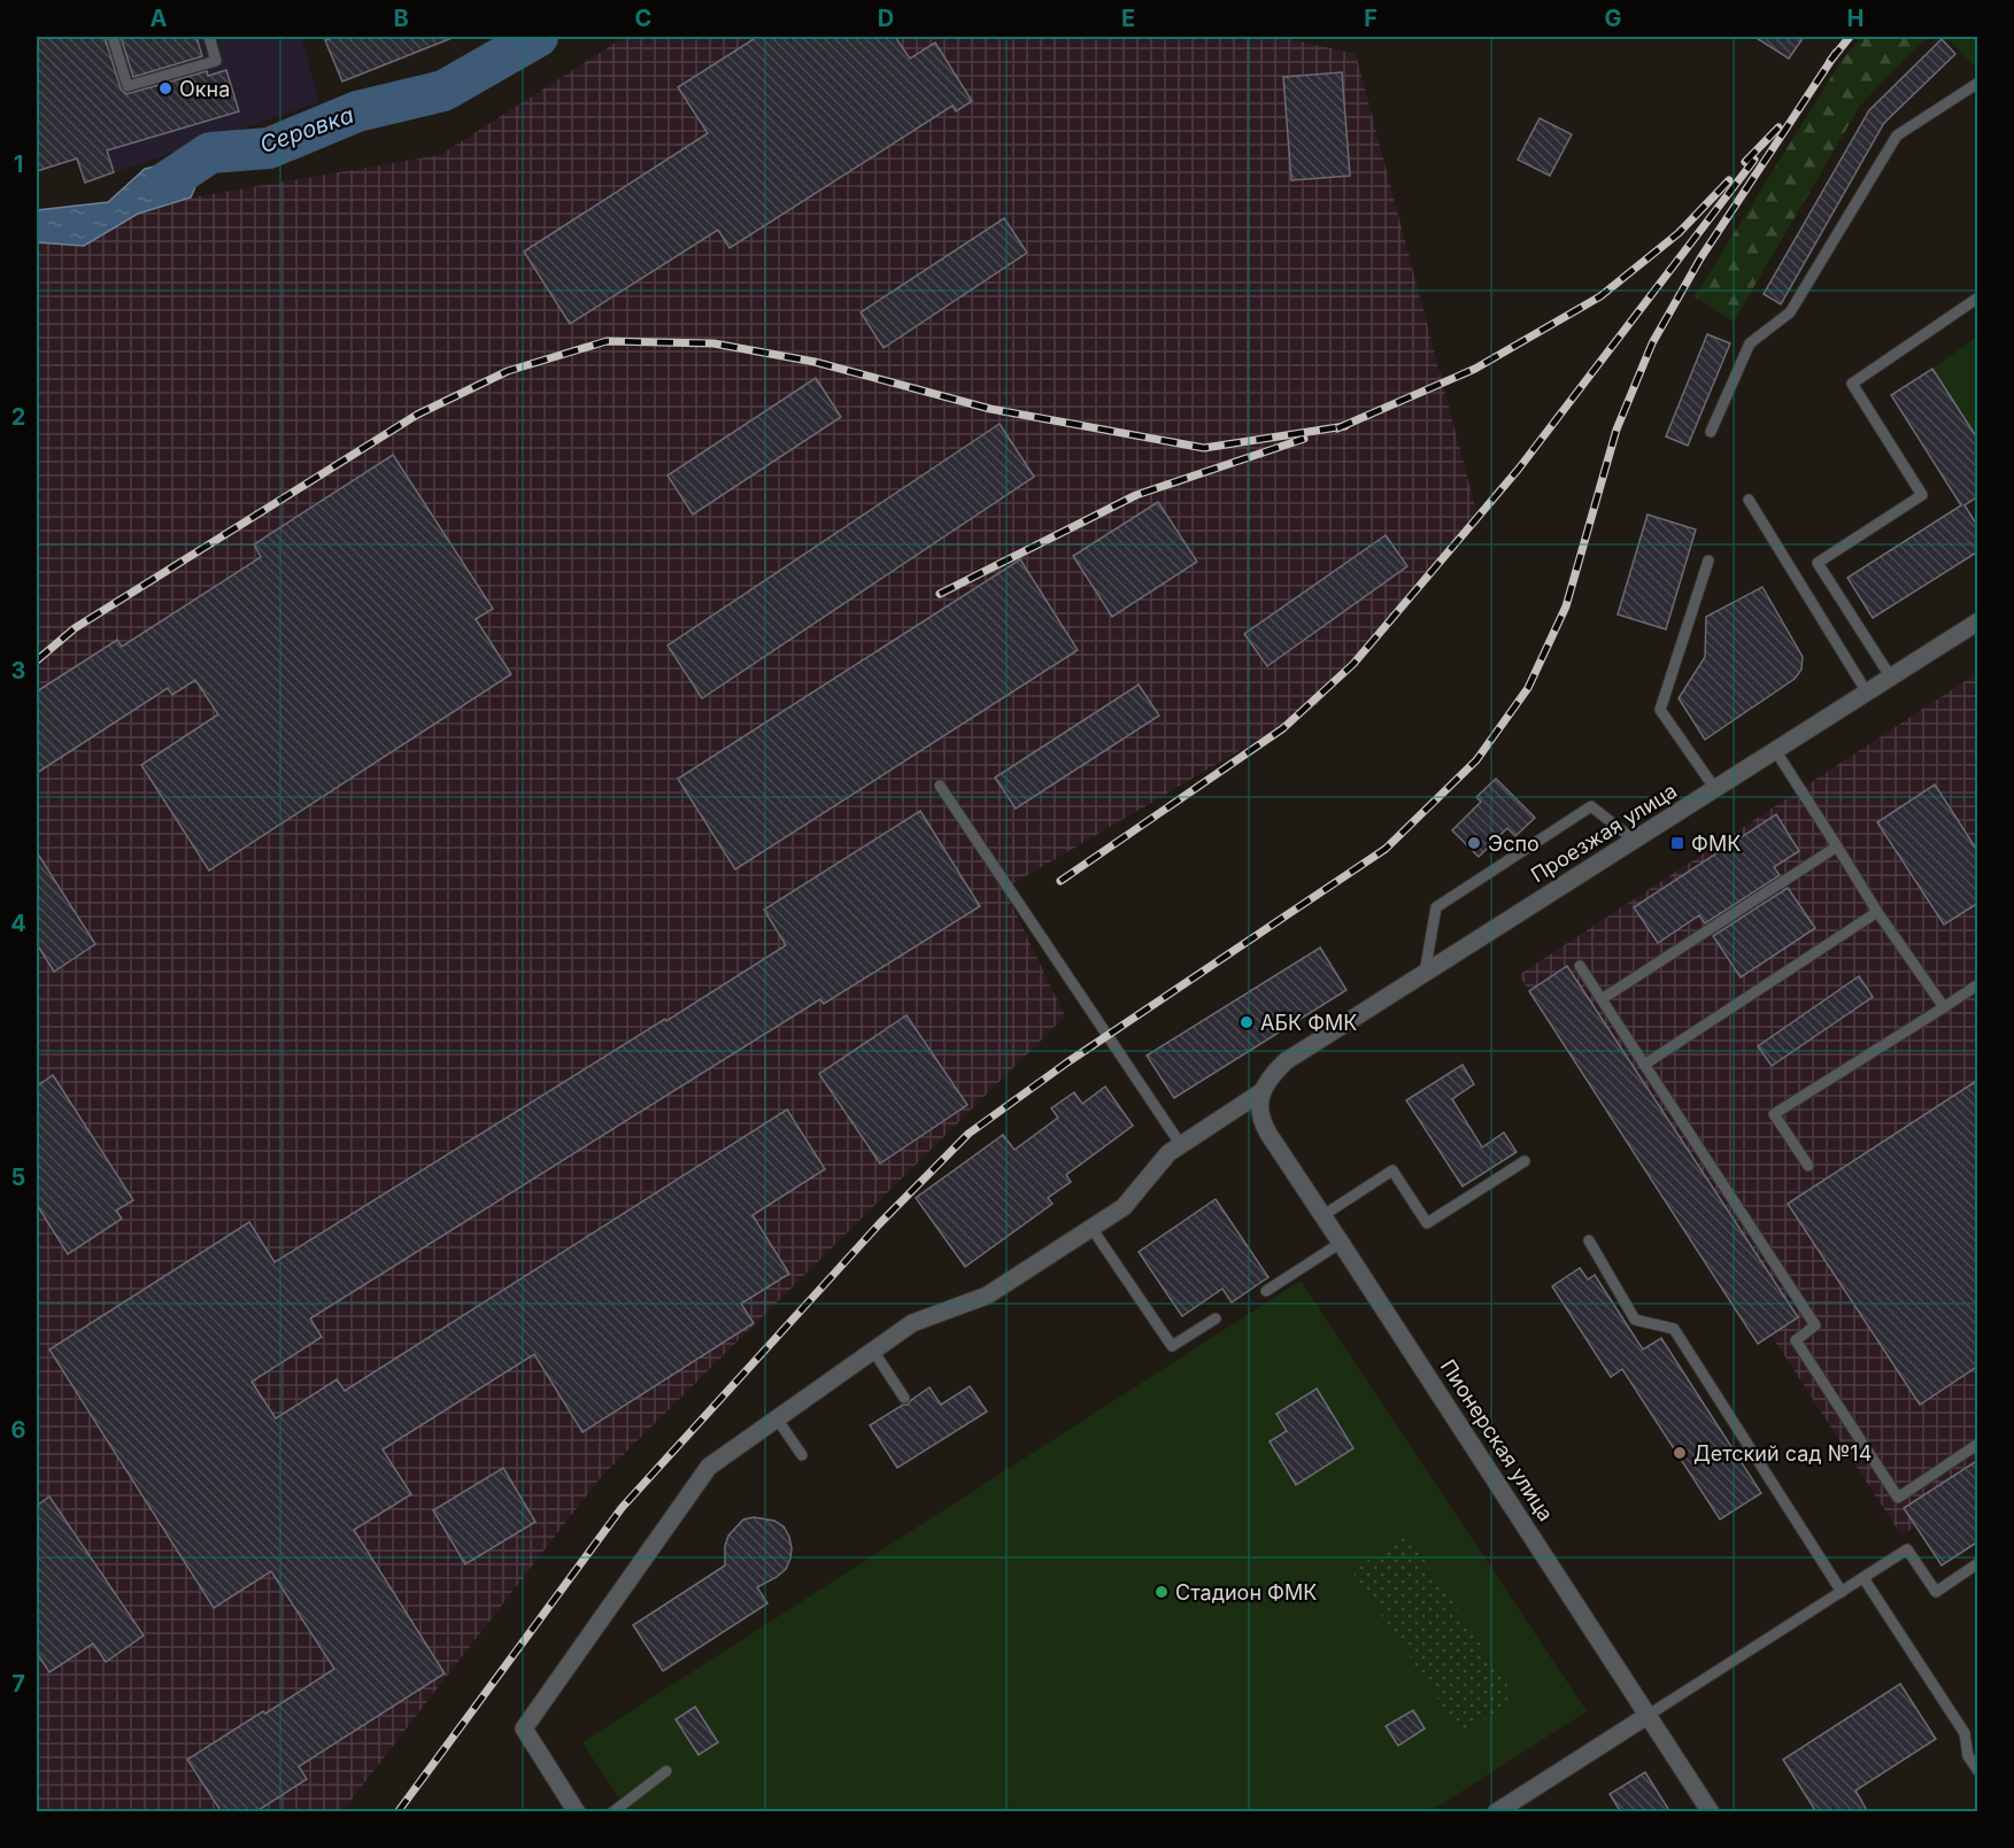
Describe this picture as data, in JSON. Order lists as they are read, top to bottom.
{
  "streets": {
    "street": ["Проезжая улица", "Пионерская улица"]
  },
  "crossings": [
    ["Проезжая улица", "Пионерская улица"]
  ],
  "water": ["Серовка"],
  "places": {
    "other": [
      "Окна",
      "Эспо",
      "АБК ФМК",
      "Детский сад №14",
      "Стадион ФМК"
    ],
    "transit": ["ФМК"]
  },
  "grid": {
    "columns": [
      "A",
      "B",
      "C",
      "D",
      "E",
      "F",
      "G",
      "H"
    ],
    "rows": [
      "1",
      "2",
      "3",
      "4",
      "5",
      "6",
      "7"
    ]
  }
}
